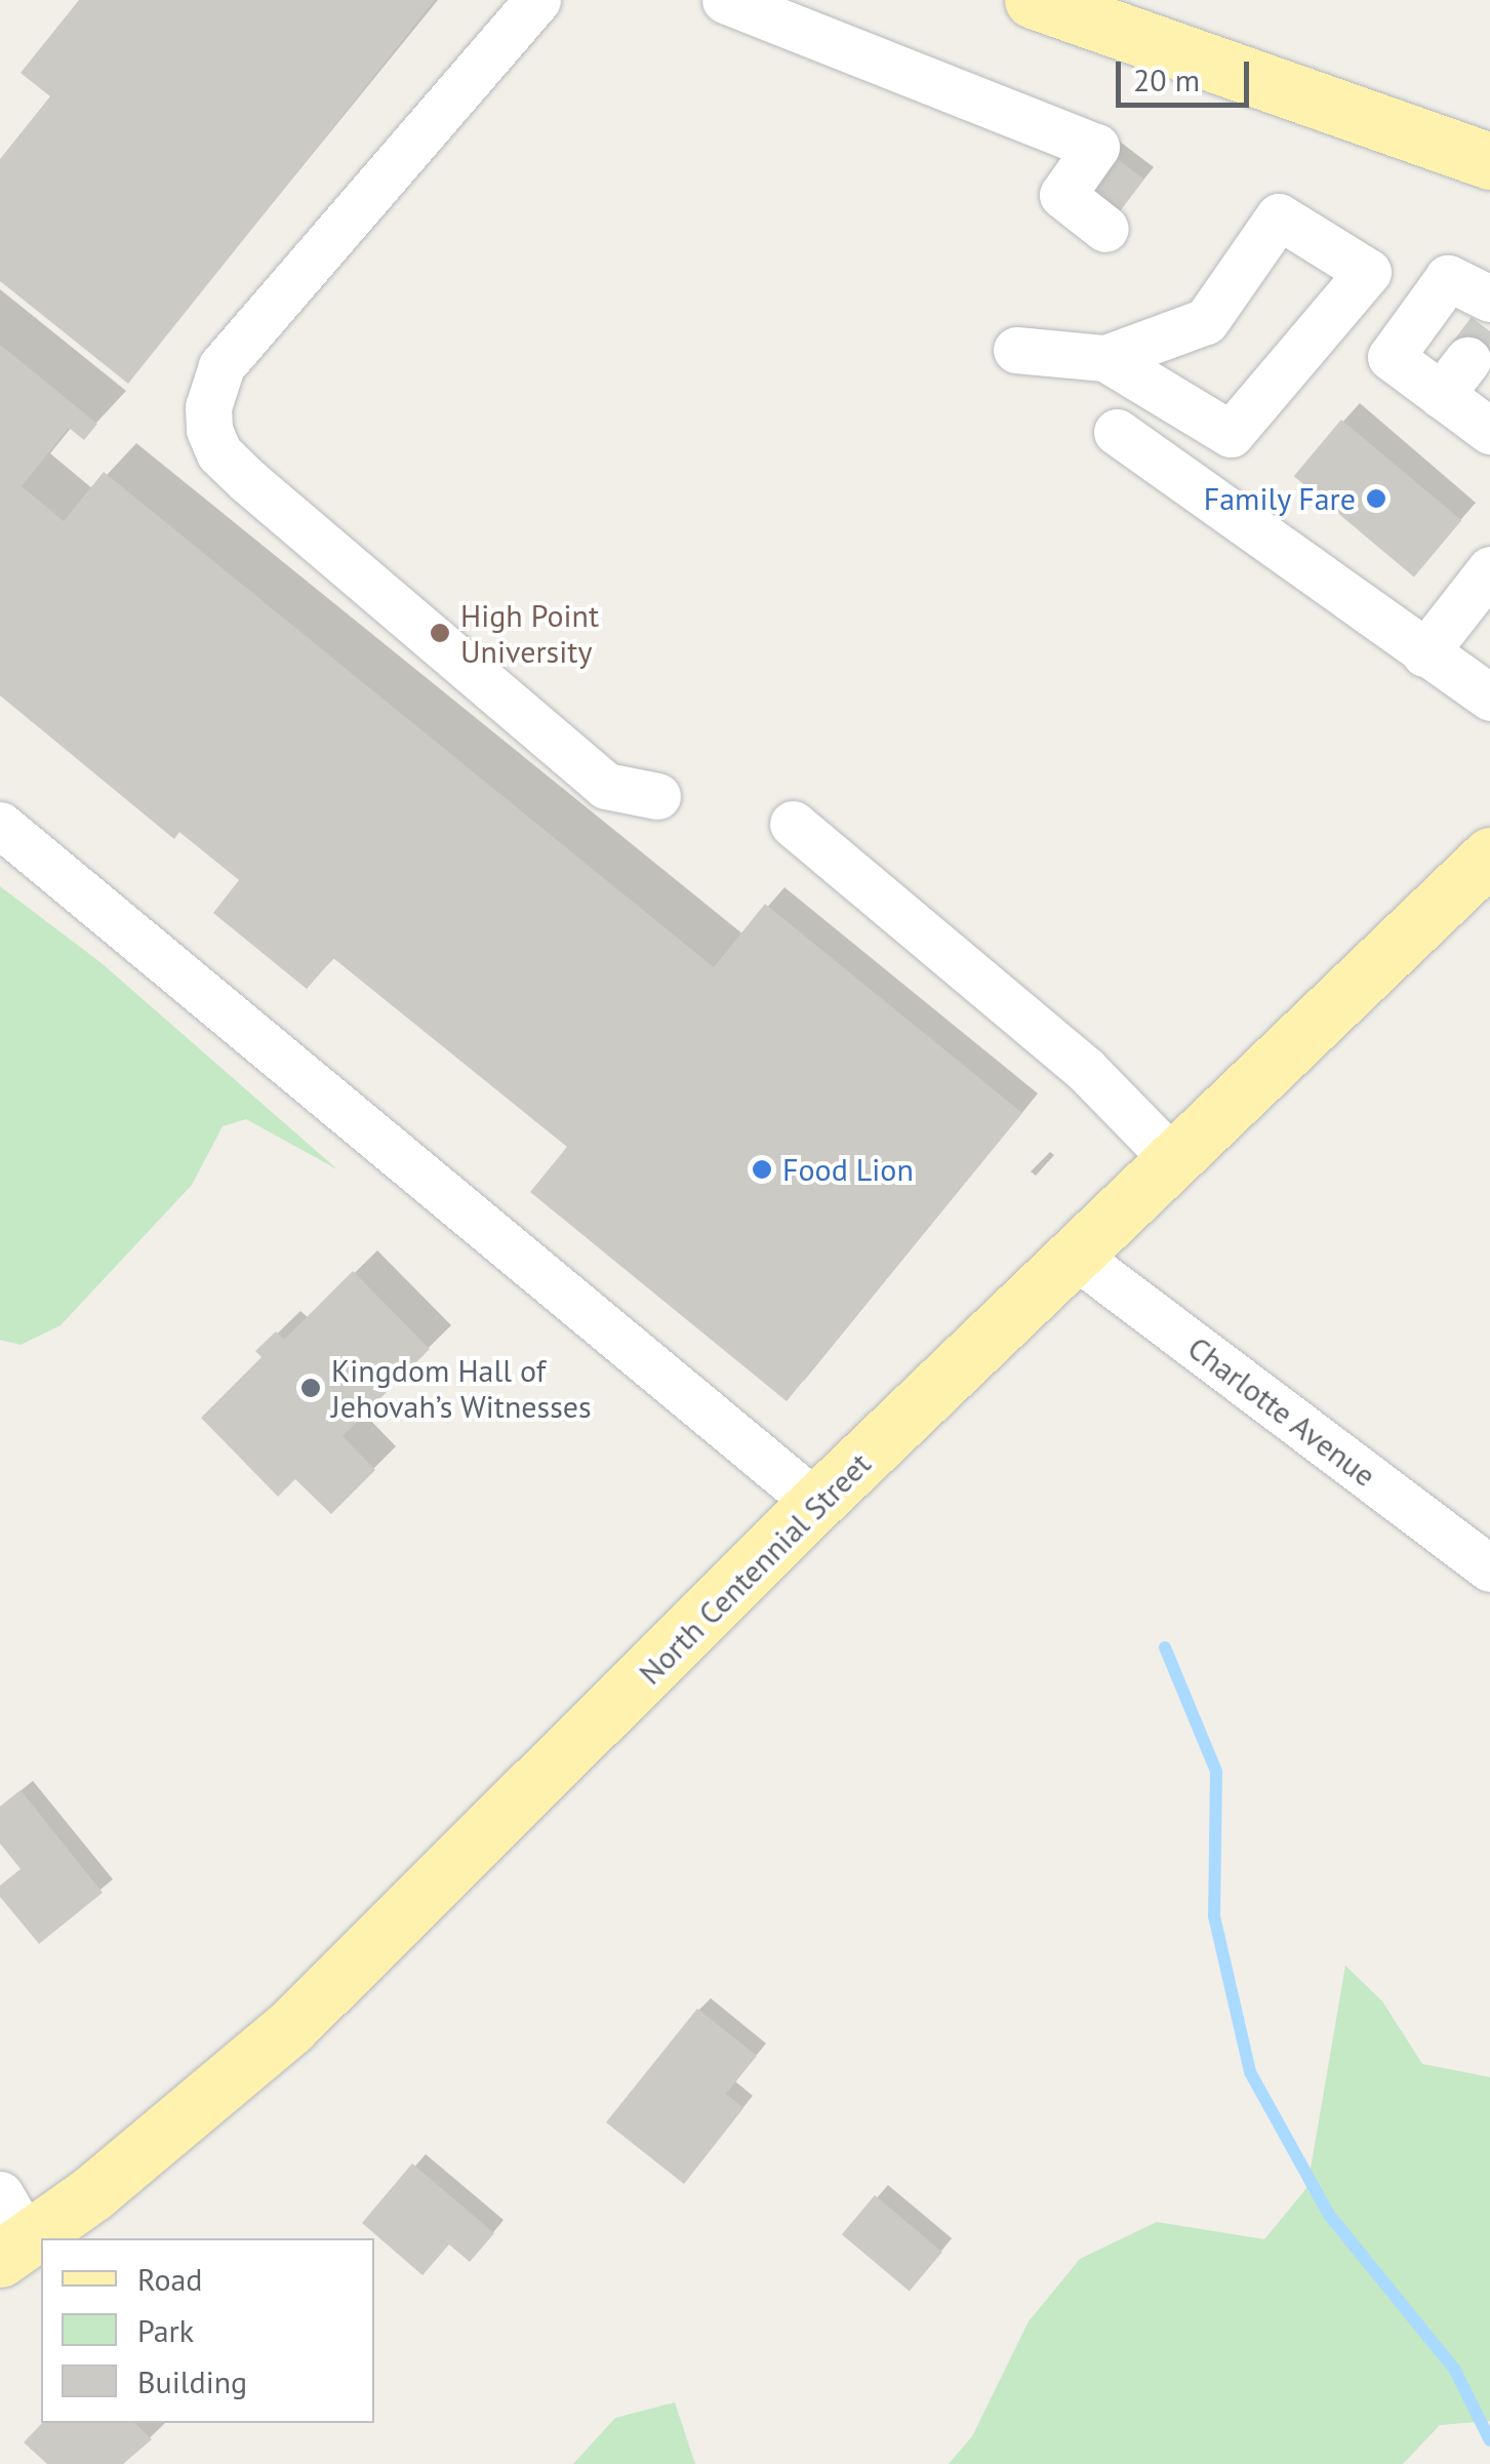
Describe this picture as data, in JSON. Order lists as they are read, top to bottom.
{
  "streets": {
    "main road": ["North Centennial Street"],
    "street": ["Charlotte Avenue"]
  },
  "crossings": [
    ["Charlotte Avenue", "North Centennial Street"]
  ],
  "places": [
    "Family Fare",
    "High Point University",
    "Food Lion",
    "Kingdom Hall of Jehovah’s Witnesses"
  ],
  "legend": ["Road", "Park", "Building"],
  "scale_bar": "20 m"
}
